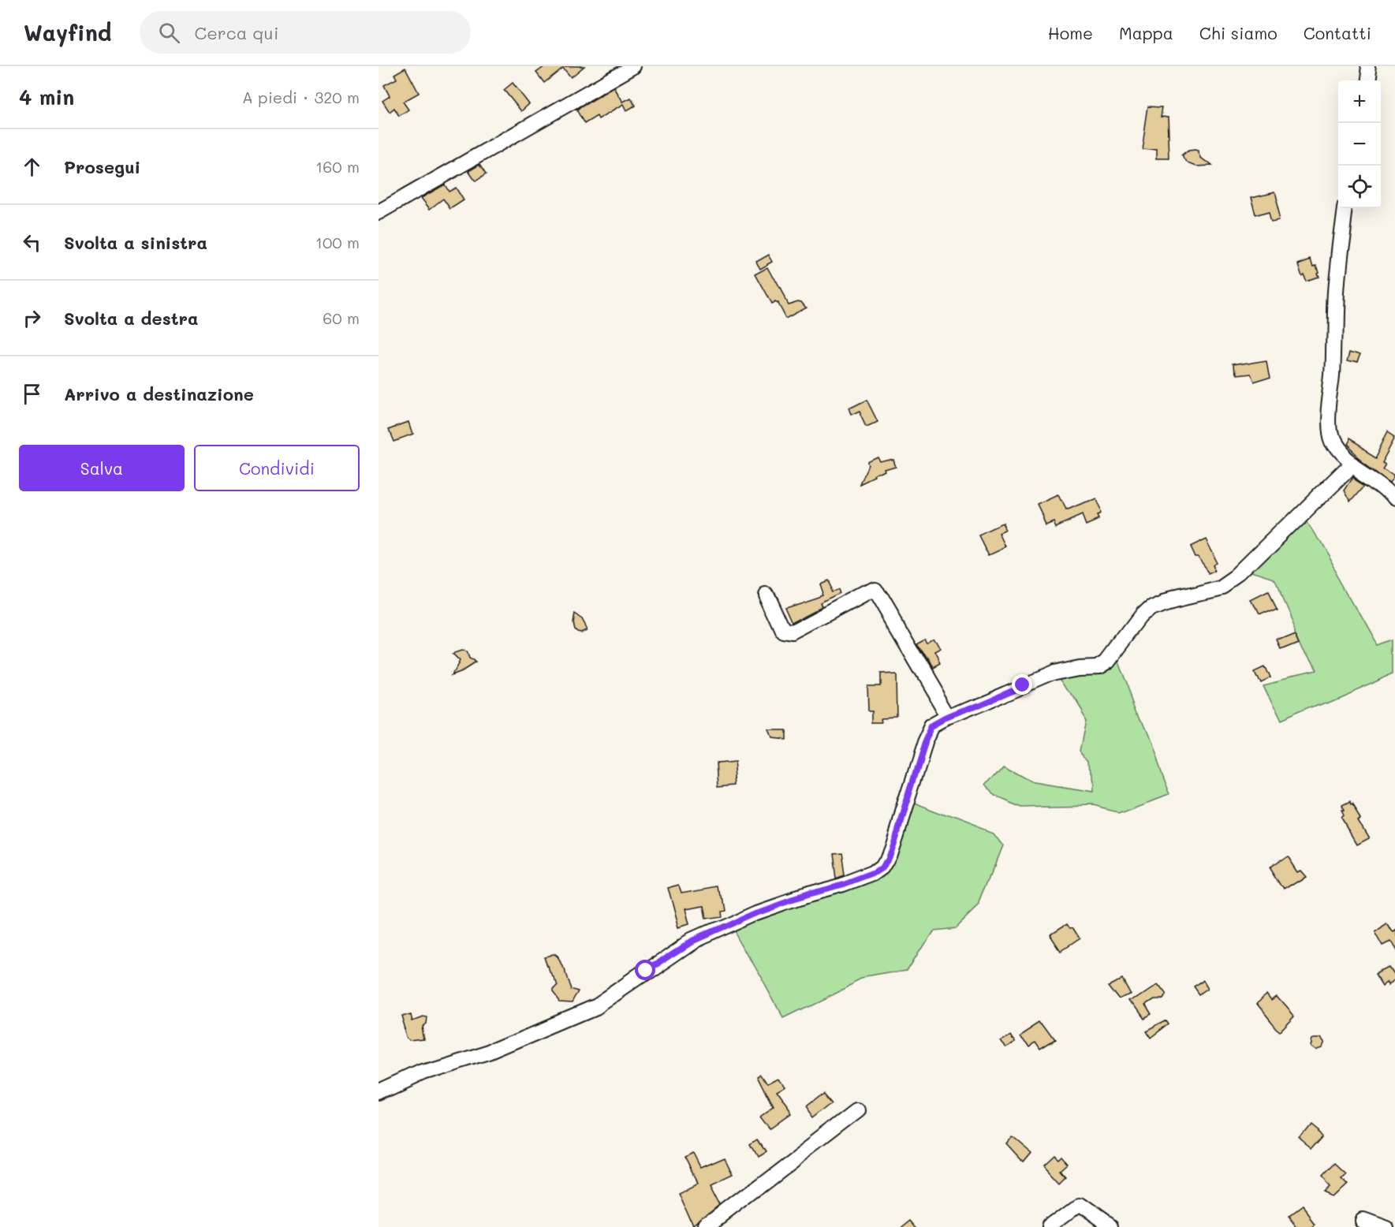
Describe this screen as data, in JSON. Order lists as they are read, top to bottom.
{
  "page": {
    "header": "Wayfind",
    "search": "Cerca qui",
    "nav": [
      "Home",
      "Mappa",
      "Chi siamo",
      "Contatti"
    ],
    "heading": ["4 min", "A piedi · 320 m"],
    "map_buttons": ["+", "−"],
    "list": [
      ["Prosegui", "160 m"],
      ["Svolta a sinistra", "100 m"],
      ["Svolta a destra", "60 m"],
      "Arrivo a destinazione"
    ],
    "buttons": ["Salva", "Condividi"]
  }
}
